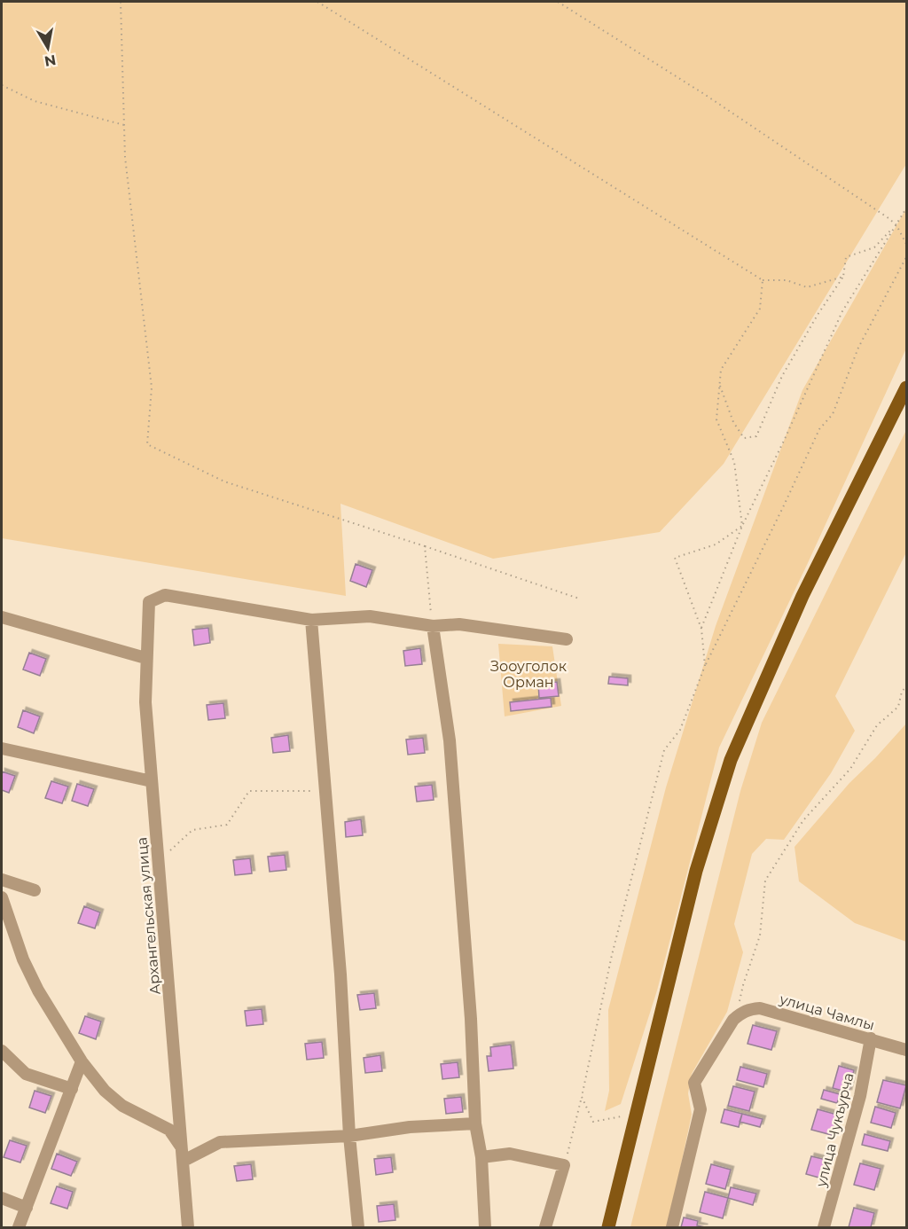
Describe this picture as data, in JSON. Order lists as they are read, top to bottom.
{
  "streets": {
    "street": ["Архангельская улица", "улица Чамлы", "улица Чукъурча"]
  },
  "crossings": [
    ["улица Чамлы", "улица Чукъурча"]
  ],
  "parks": ["Зооуголок Орман"],
  "north": "bottom"
}
